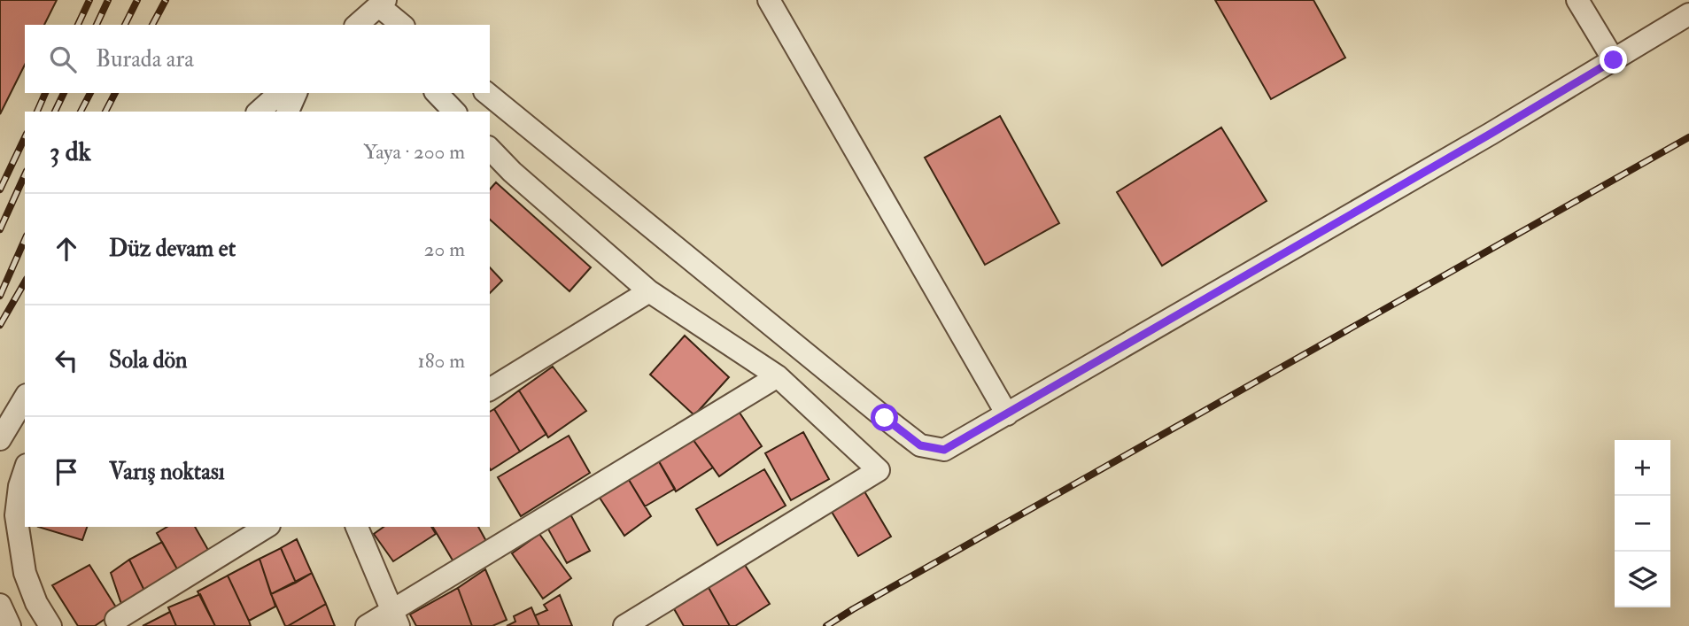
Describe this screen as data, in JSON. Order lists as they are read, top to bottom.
{
  "page": {
    "search": "Burada ara",
    "heading": ["3 dk", "Yaya · 200 m"],
    "list": [
      ["Düz devam et", "20 m"],
      ["Sola dön", "180 m"],
      "Varış noktası"
    ],
    "map_buttons": ["+", "−"]
  }
}
